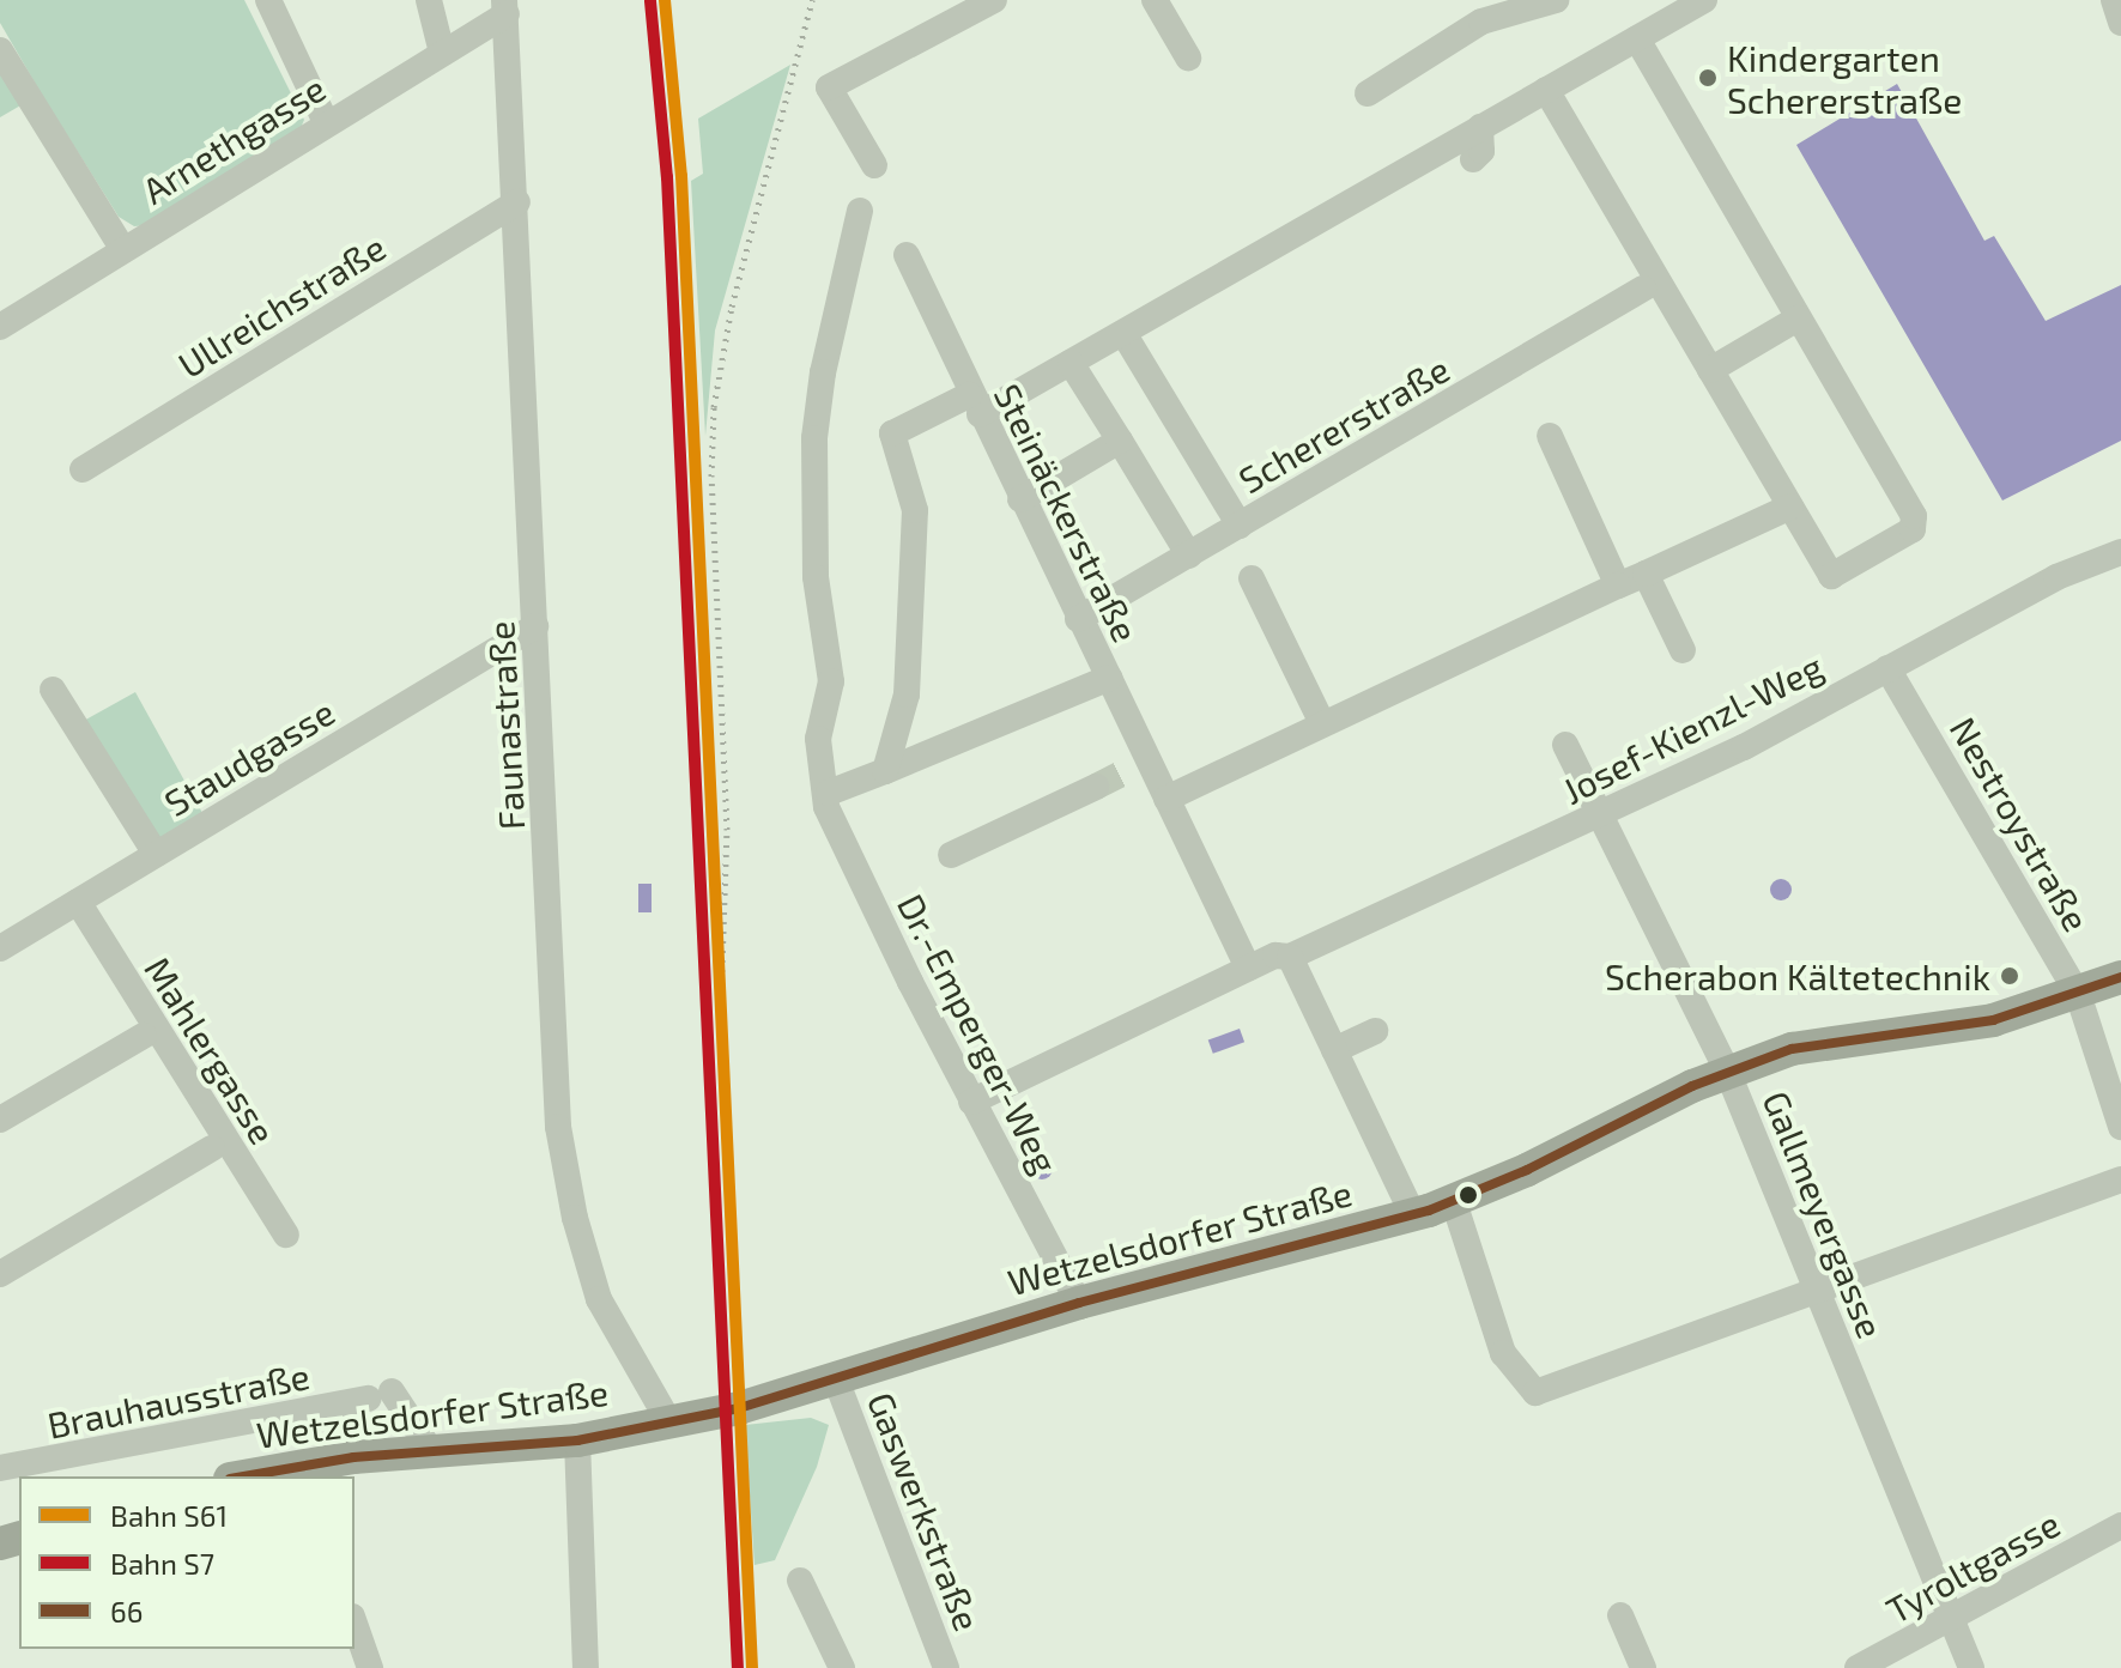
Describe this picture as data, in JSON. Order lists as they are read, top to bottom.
{
  "streets": {
    "main road": ["Wetzelsdorfer Straße"],
    "street": [
      "Arnethgasse",
      "Ullreichstraße",
      "Schererstraße",
      "Steinäckerstraße",
      "Faunastraße",
      "Josef-Kienzl-Weg",
      "Staudgasse",
      "Nestroystraße",
      "Dr.-Emperger-Weg",
      "Mahlergasse",
      "Gallmeyergasse",
      "Brauhausstraße",
      "Gaswerkstraße",
      "Tyroltgasse"
    ]
  },
  "crossings": [
    ["Arnethgasse", "Faunastraße"],
    ["Ullreichstraße", "Faunastraße"],
    ["Schererstraße", "Steinäckerstraße"],
    ["Faunastraße", "Staudgasse"],
    ["Faunastraße", "Wetzelsdorfer Straße"],
    ["Josef-Kienzl-Weg", "Nestroystraße"],
    ["Josef-Kienzl-Weg", "Gallmeyergasse"],
    ["Staudgasse", "Mahlergasse"],
    ["Nestroystraße", "Wetzelsdorfer Straße"],
    ["Dr.-Emperger-Weg", "Wetzelsdorfer Straße"],
    ["Gallmeyergasse", "Wetzelsdorfer Straße"],
    ["Gallmeyergasse", "Tyroltgasse"],
    ["Wetzelsdorfer Straße", "Brauhausstraße"],
    ["Wetzelsdorfer Straße", "Gaswerkstraße"]
  ],
  "places": ["Kindergarten Schererstraße", "Scherabon Kältetechnik"],
  "lines": ["rail line S61", "rail line S7", "transit line 66"],
  "legend": ["Bahn S61", "Bahn S7", "66"]
}
